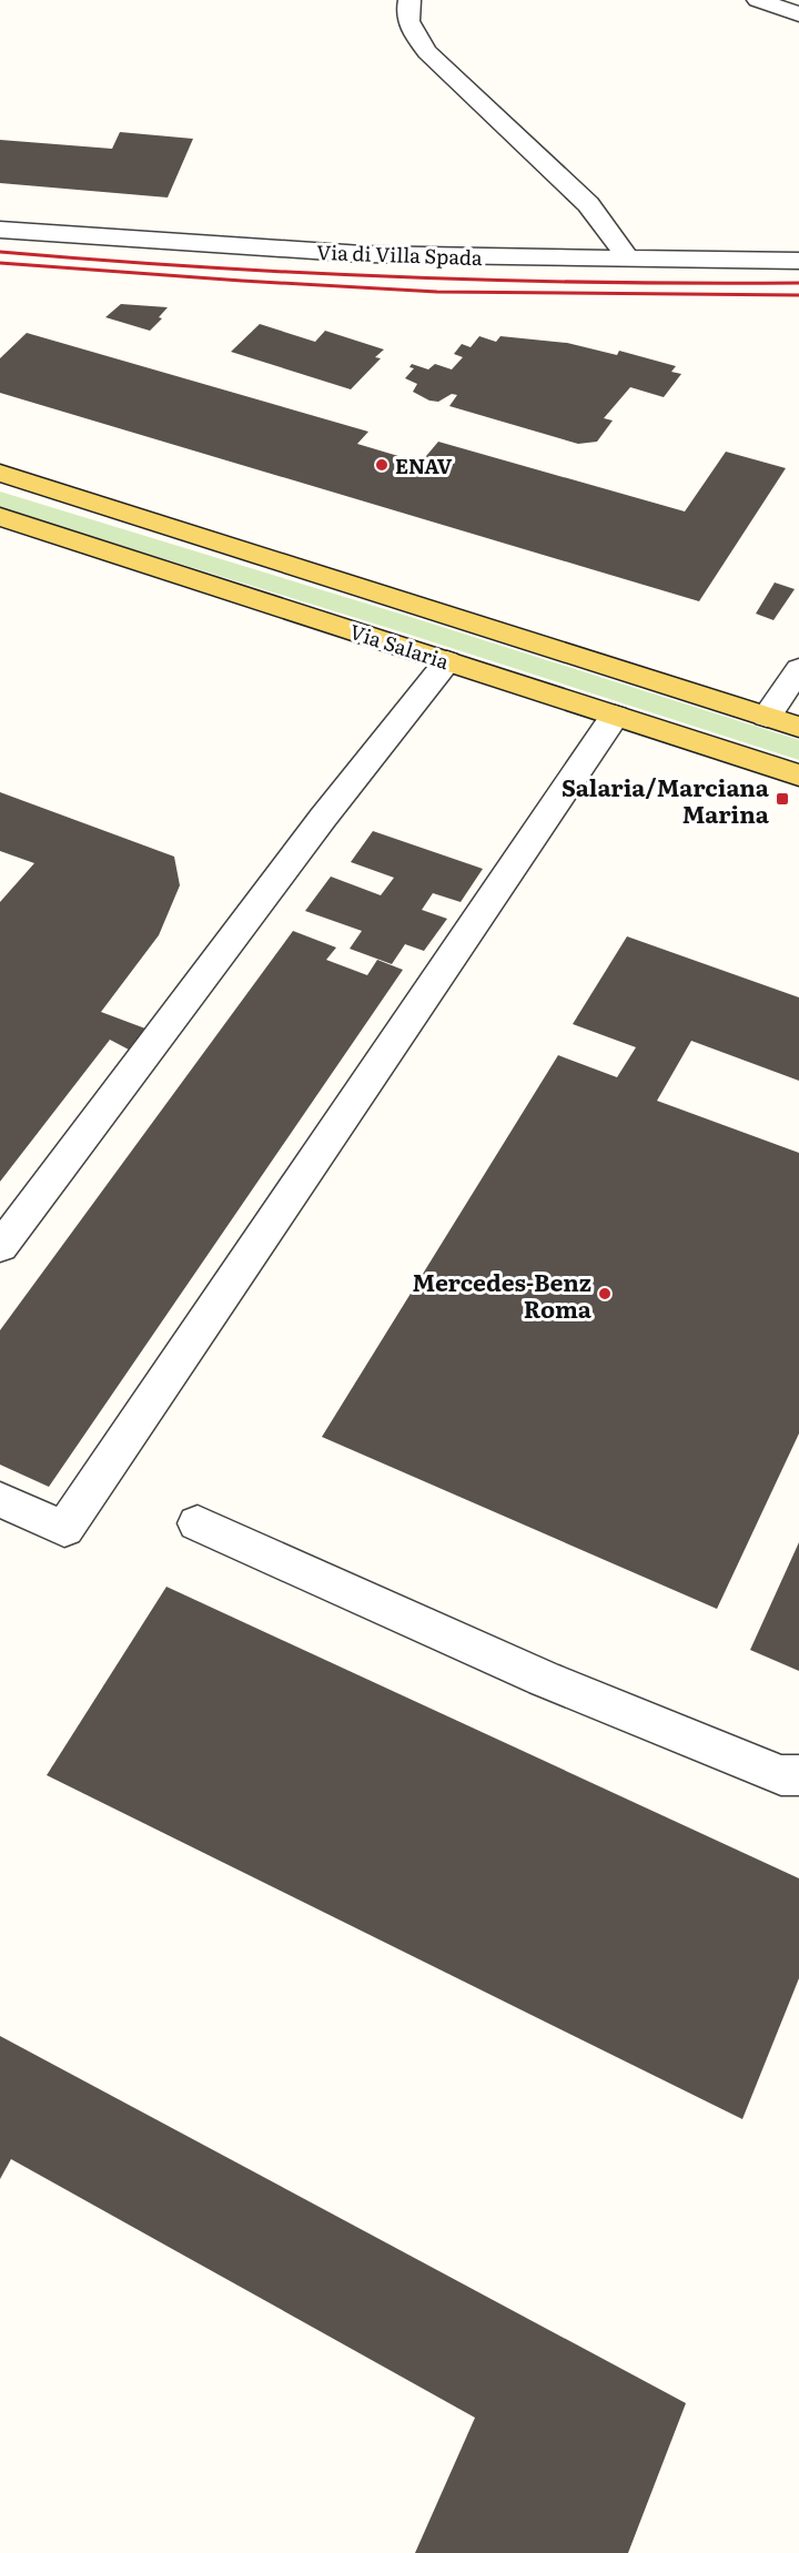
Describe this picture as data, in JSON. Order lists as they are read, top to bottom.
{
  "streets": {
    "main road": ["Via Salaria"],
    "street": ["Via di Villa Spada"]
  },
  "places": {
    "other": ["ENAV", "Mercedes-Benz Roma"],
    "transit": ["Salaria/Marciana Marina"]
  }
}
